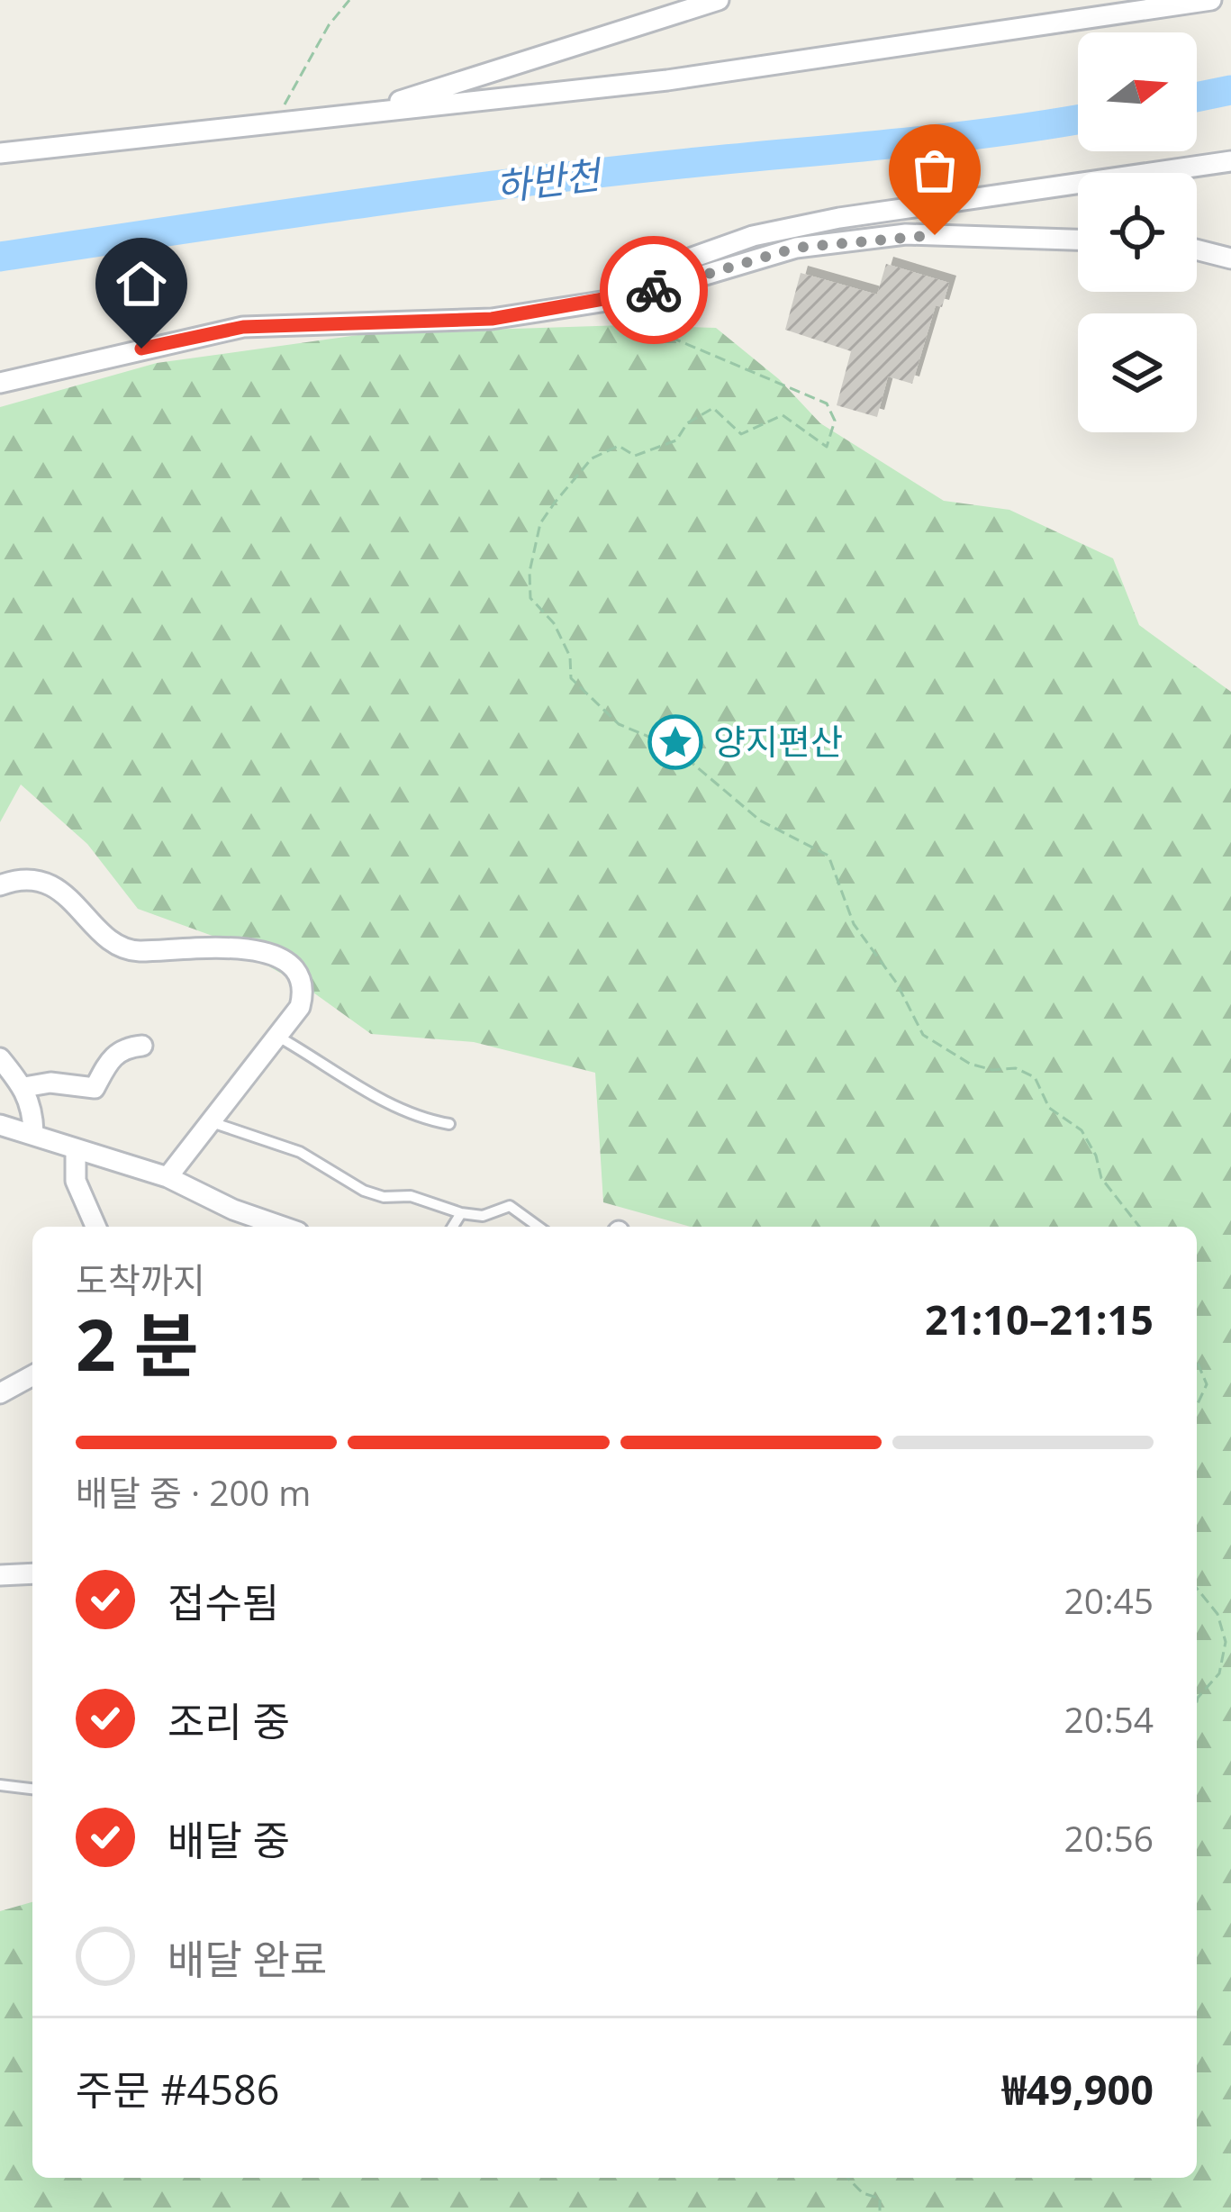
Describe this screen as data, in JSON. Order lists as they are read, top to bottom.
{
  "water": ["하반천"],
  "places": {
    "place": ["양지편산"]
  },
  "north": "right",
  "page": {
    "heading": ["2 분", "도착까지", "21:10–21:15"],
    "panel": ["주문 #4586", "₩49,900"],
    "bar": "배달 중 · 200 m",
    "list": [
      ["접수됨", "20:45"],
      ["조리 중", "20:54"],
      ["배달 중", "20:56"],
      "배달 완료"
    ]
  }
}
